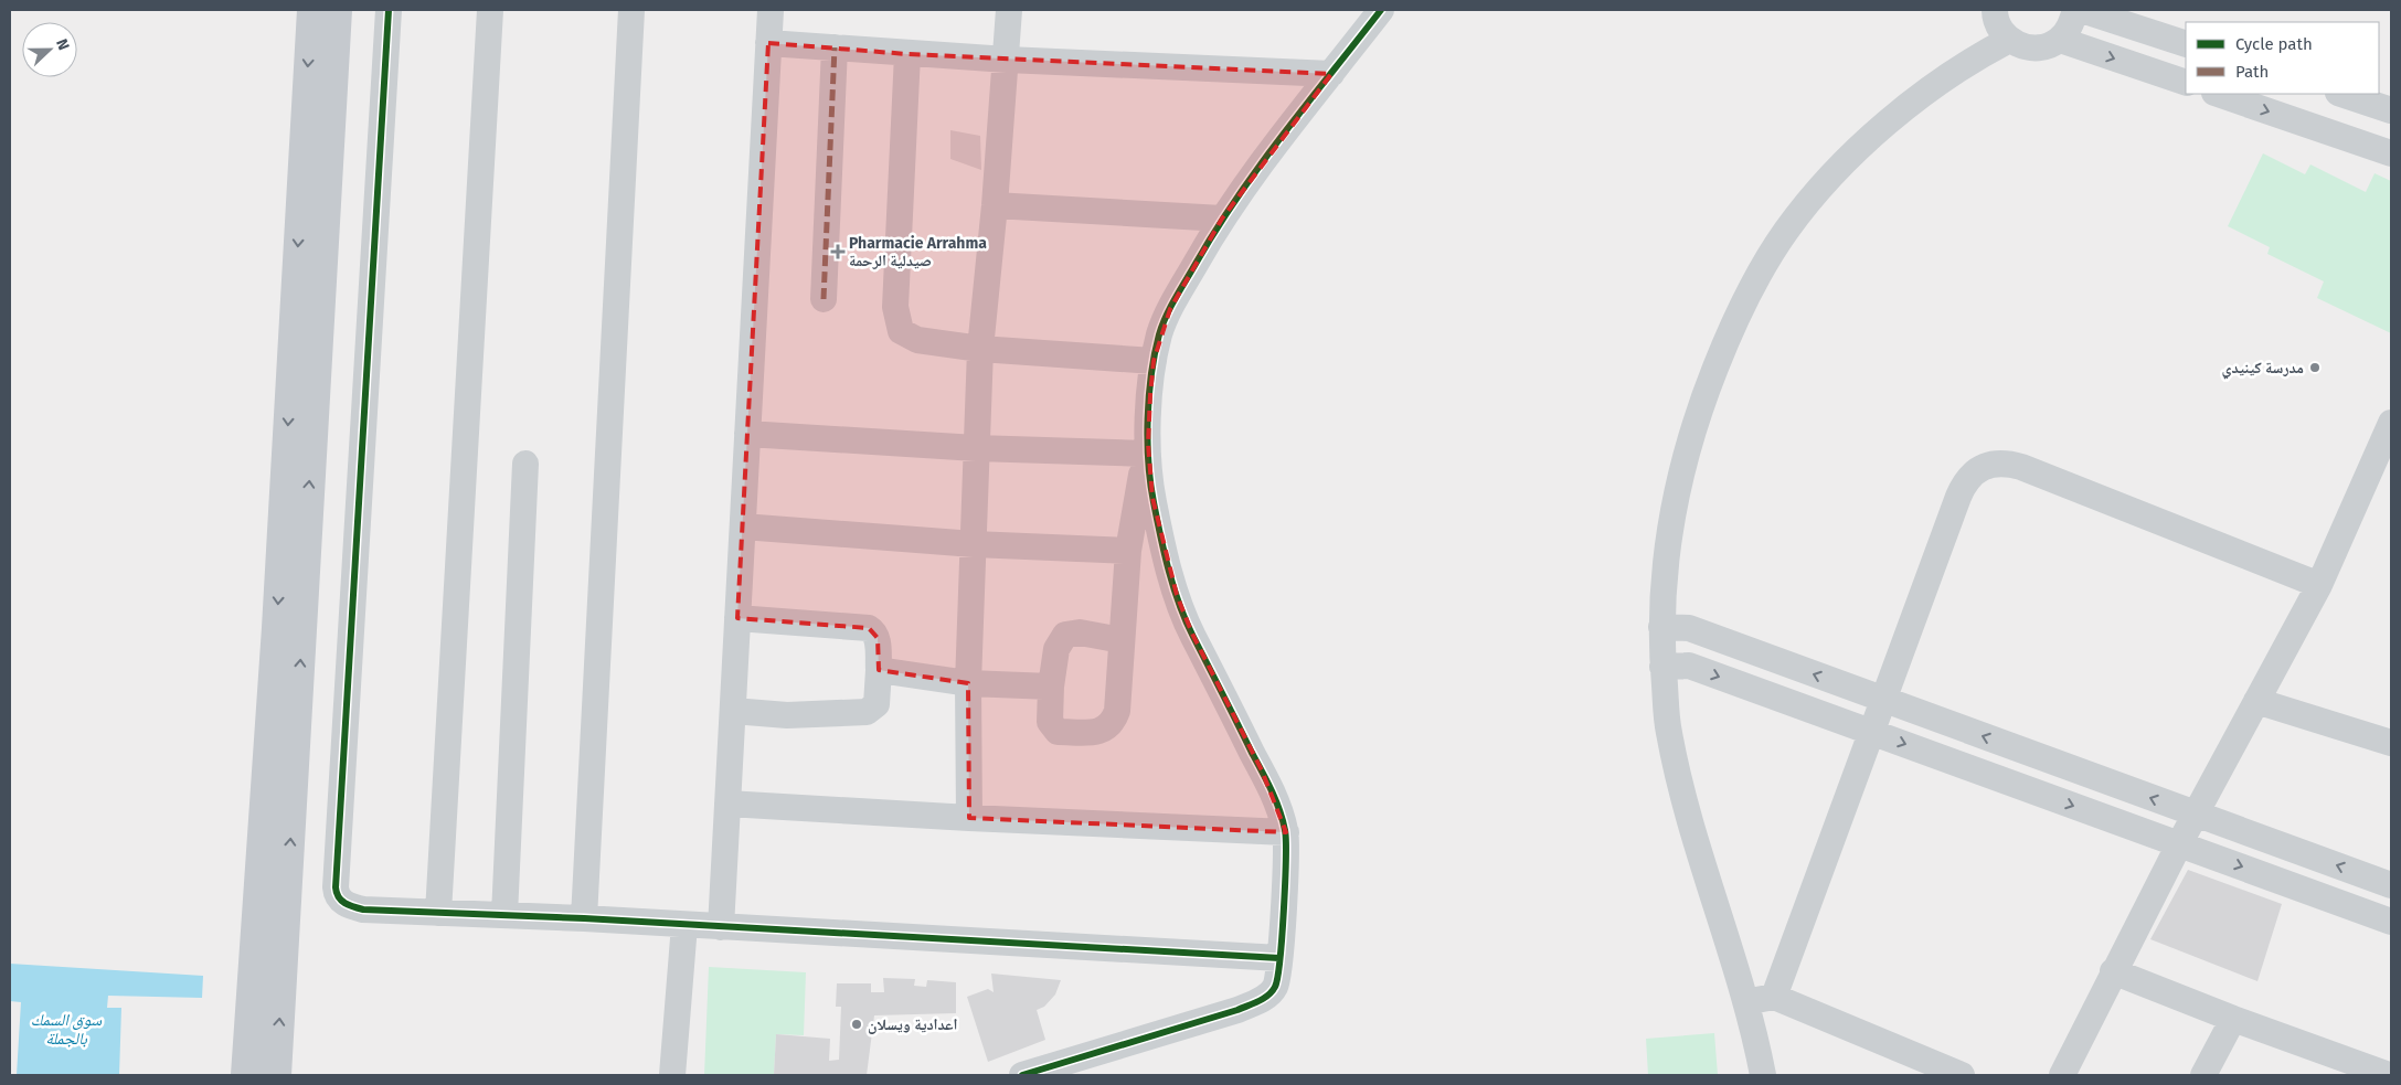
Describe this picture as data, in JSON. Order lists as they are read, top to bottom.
{
  "water": ["سوق السمك بالجملة"],
  "places": {
    "health": ["Pharmacie Arrahma صيدلية الرحمة"],
    "other": ["مدرسة كينيدي", "اعدادية ويسلان"]
  },
  "legend": ["Cycle path", "Path"],
  "north": "right"
}
